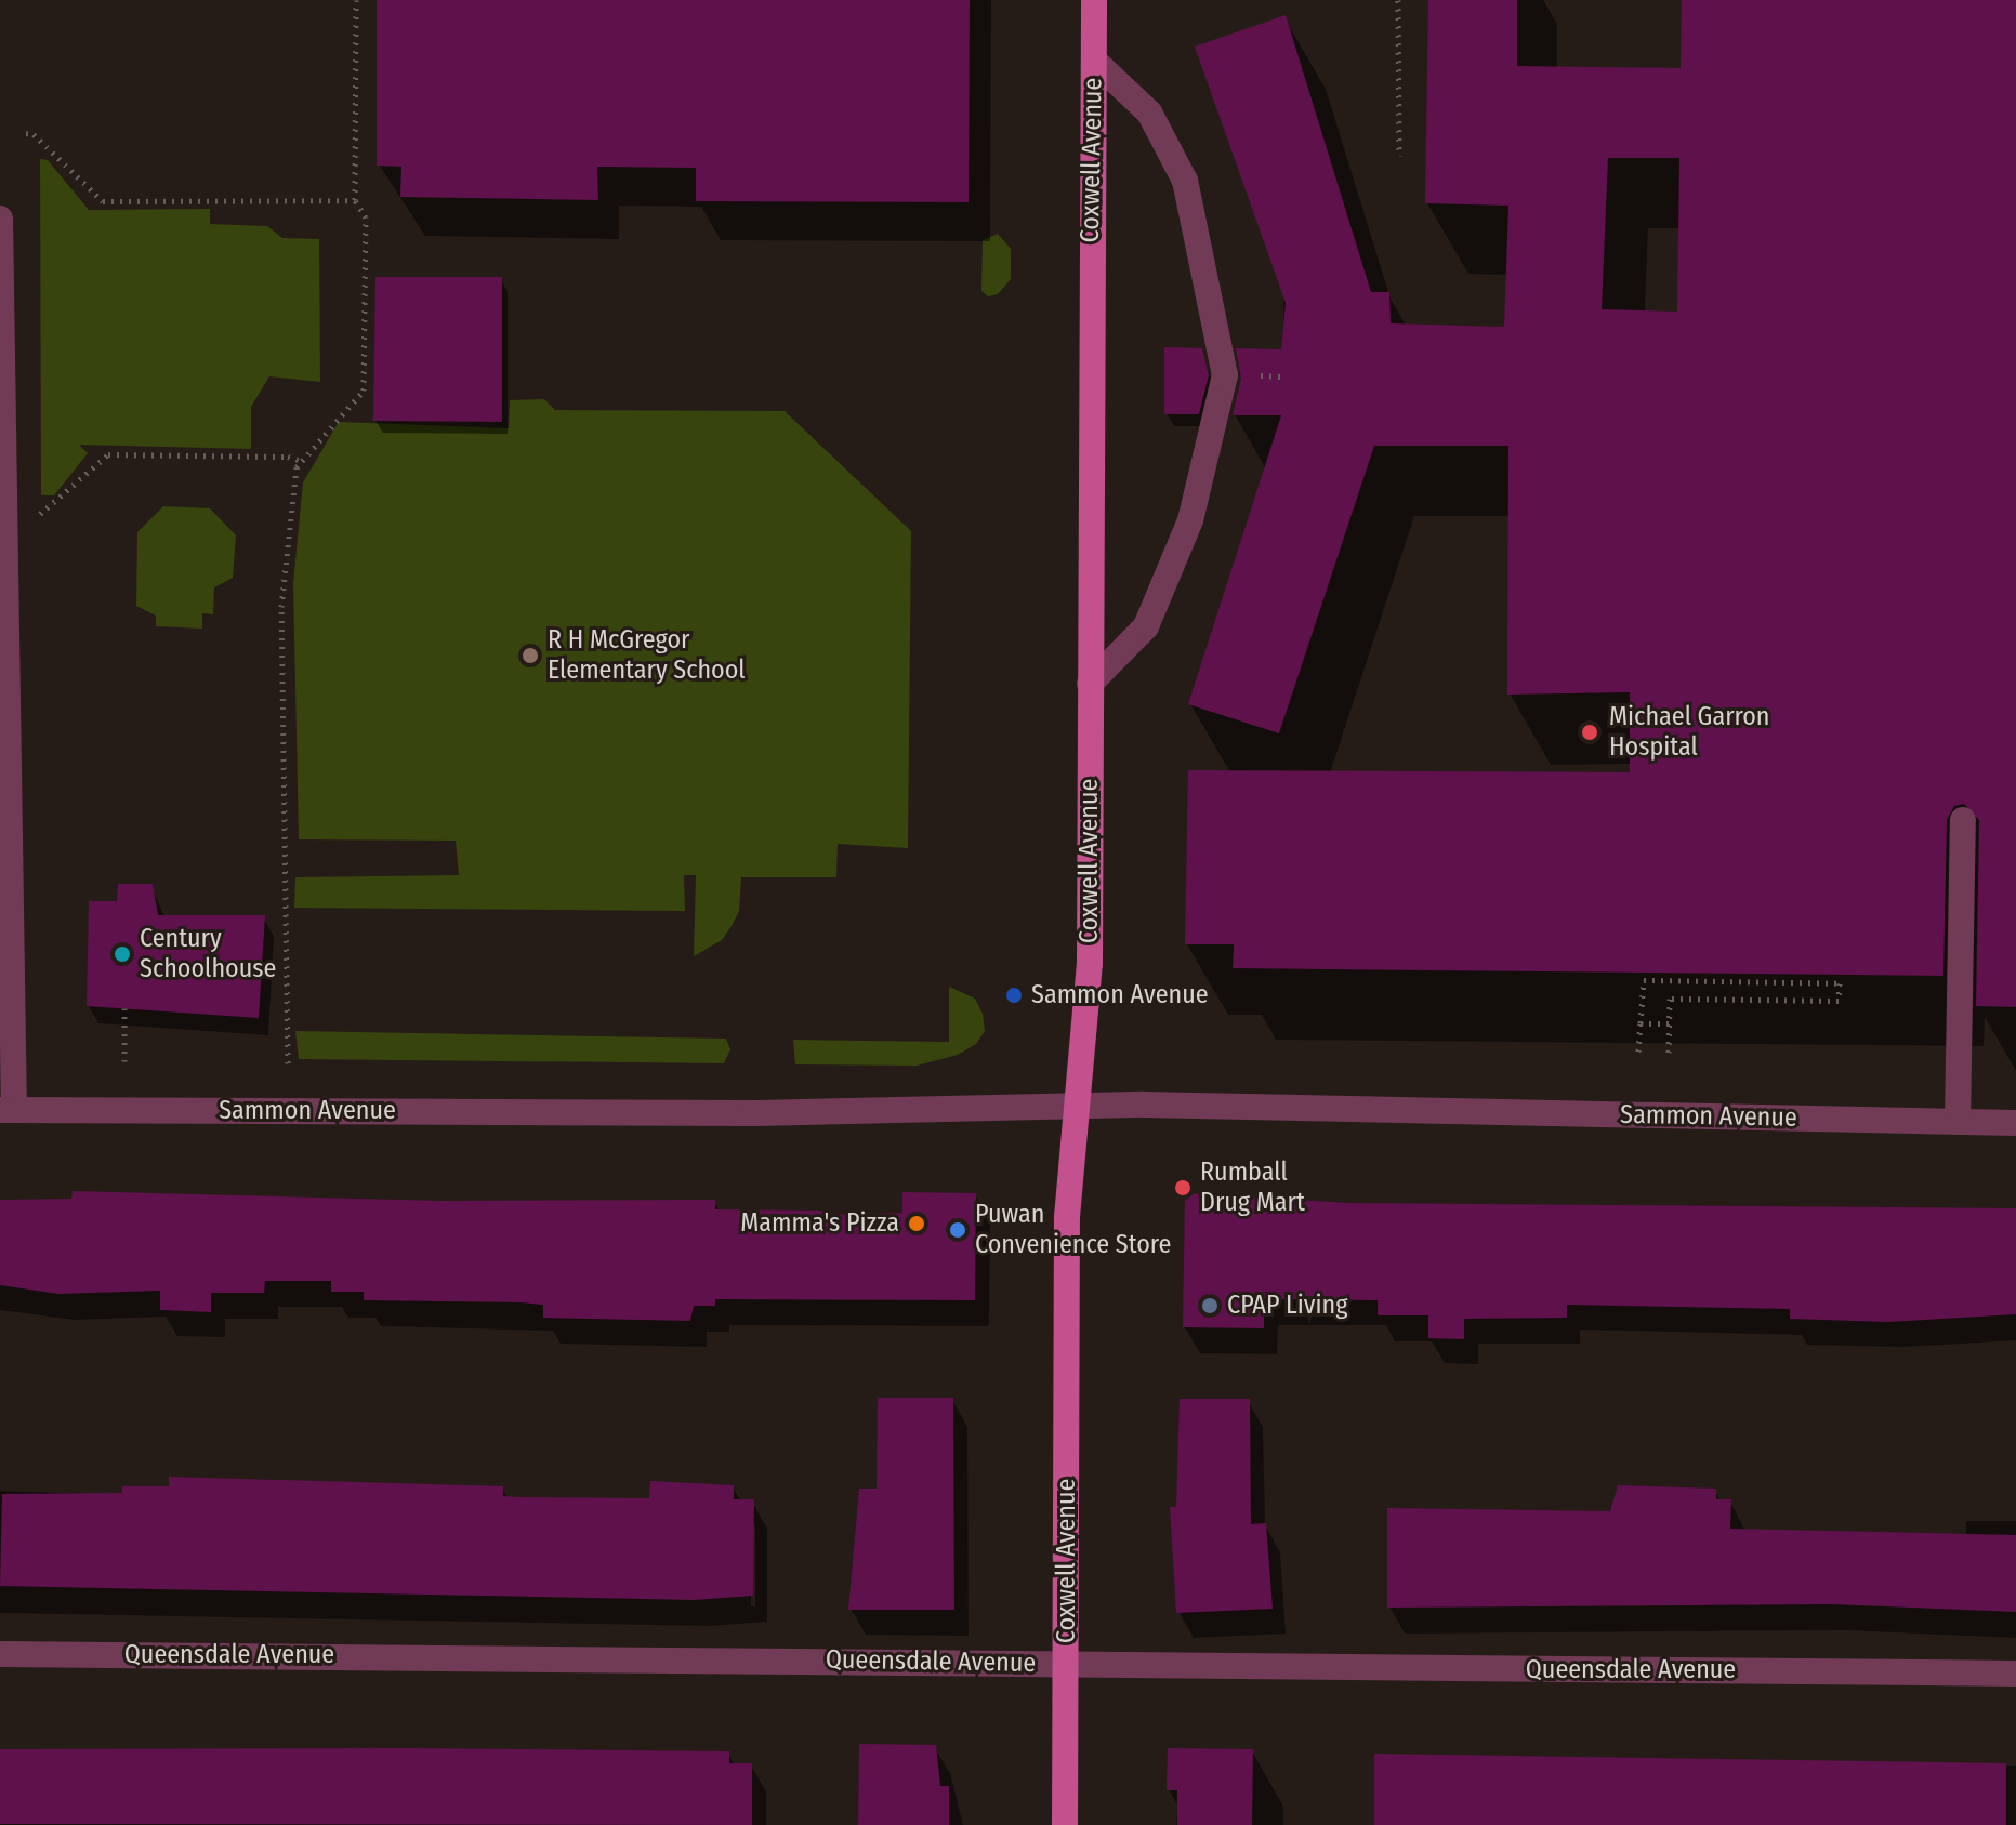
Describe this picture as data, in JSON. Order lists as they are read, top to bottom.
{
  "streets": {
    "main road": ["Coxwell Avenue"],
    "street": ["Sammon Avenue", "Queensdale Avenue"]
  },
  "crossings": [
    ["Coxwell Avenue", "Sammon Avenue"],
    ["Coxwell Avenue", "Queensdale Avenue"]
  ],
  "places": [
    "R H McGregor Elementary School",
    "Michael Garron Hospital",
    "Century Schoolhouse",
    "Sammon Avenue",
    "Rumball Drug Mart",
    "Mamma's Pizza",
    "Puwan Convenience Store",
    "CPAP Living"
  ]
}
